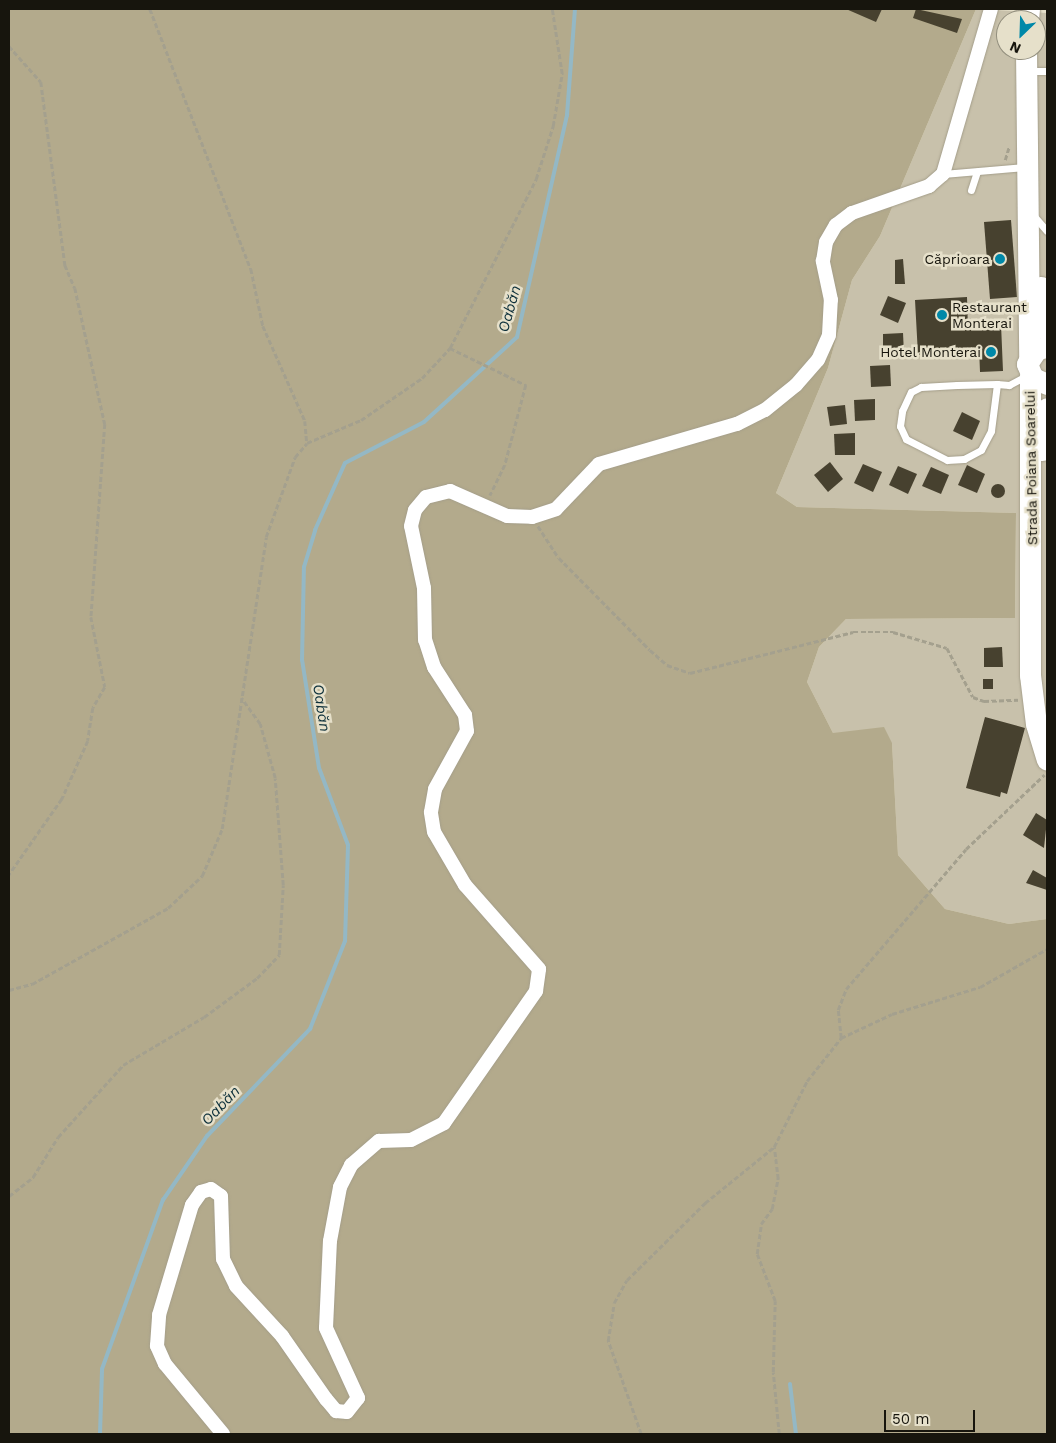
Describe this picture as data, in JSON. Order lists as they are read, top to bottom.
{
  "streets": {
    "main road": ["Strada Poiana Soarelui"]
  },
  "water": ["Oabăn"],
  "places": ["Căprioara", "Restaurant Monterai", "Hotel Monterai"],
  "scale_bar": "50 m",
  "north": "bottom left"
}
